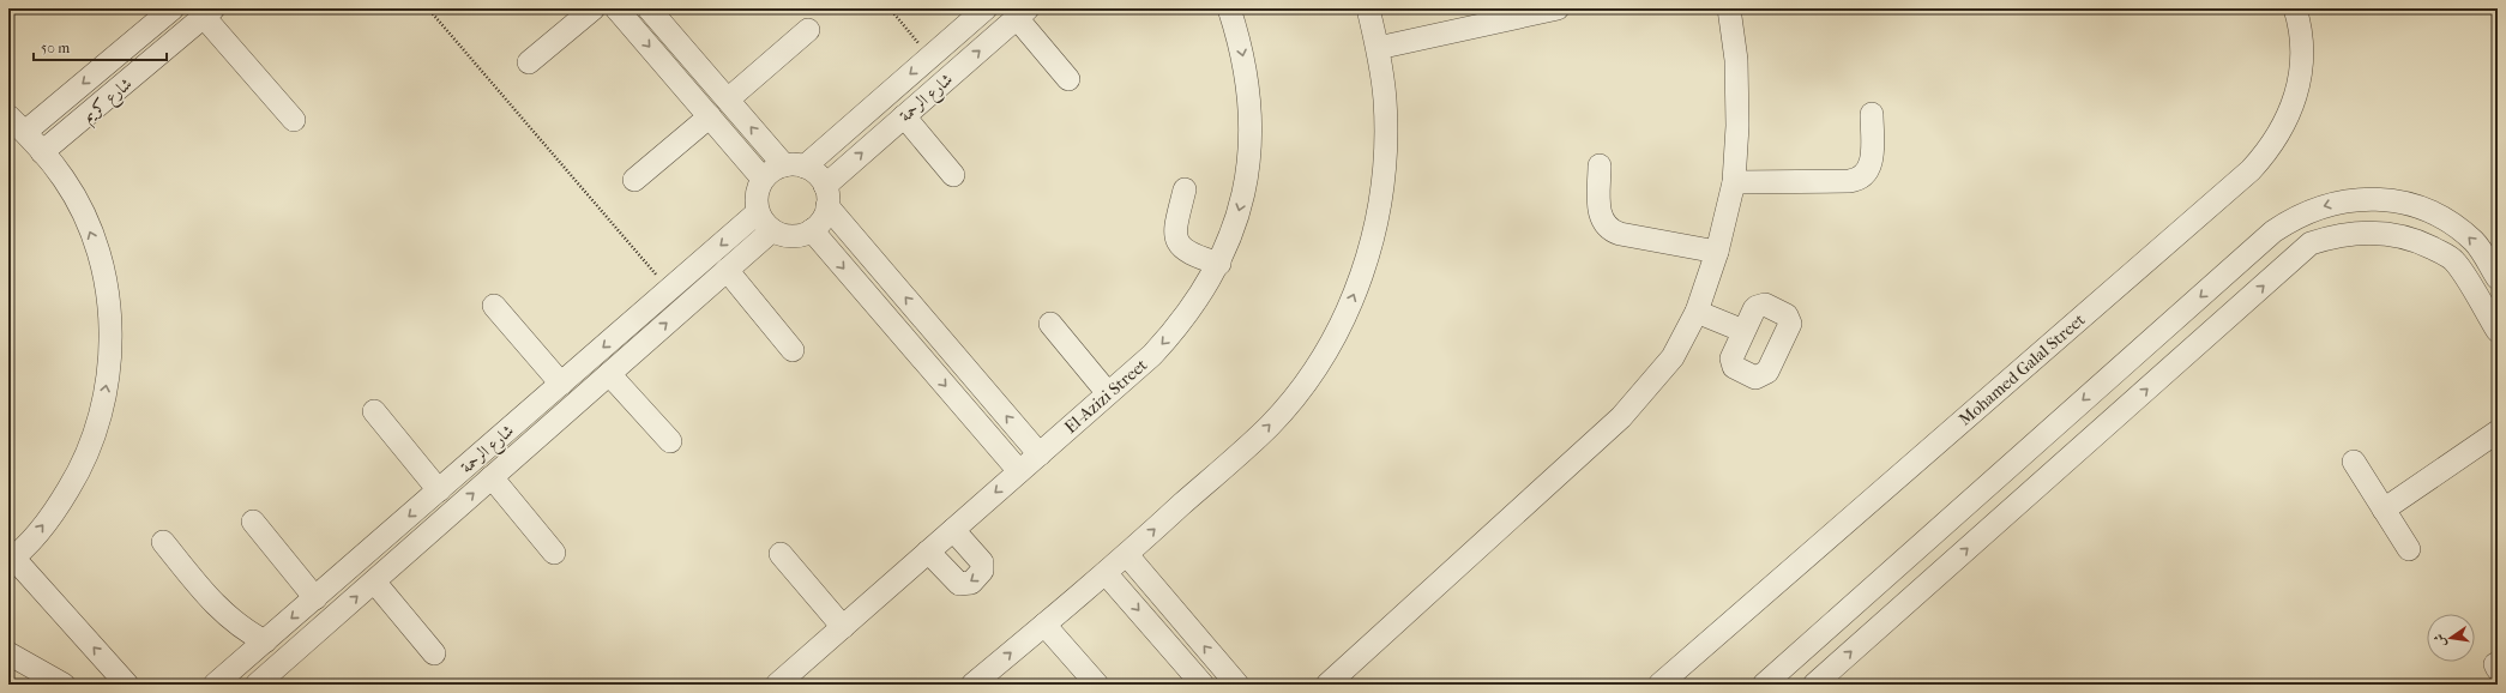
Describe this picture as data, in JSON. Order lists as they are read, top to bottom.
{
  "streets": {
    "street": [
      "شارع الرحمة",
      "شارع كريم",
      "Mohamed Galal Street",
      "El-Azizi Street"
    ]
  },
  "scale_bar": "50 m",
  "north": "left"
}
